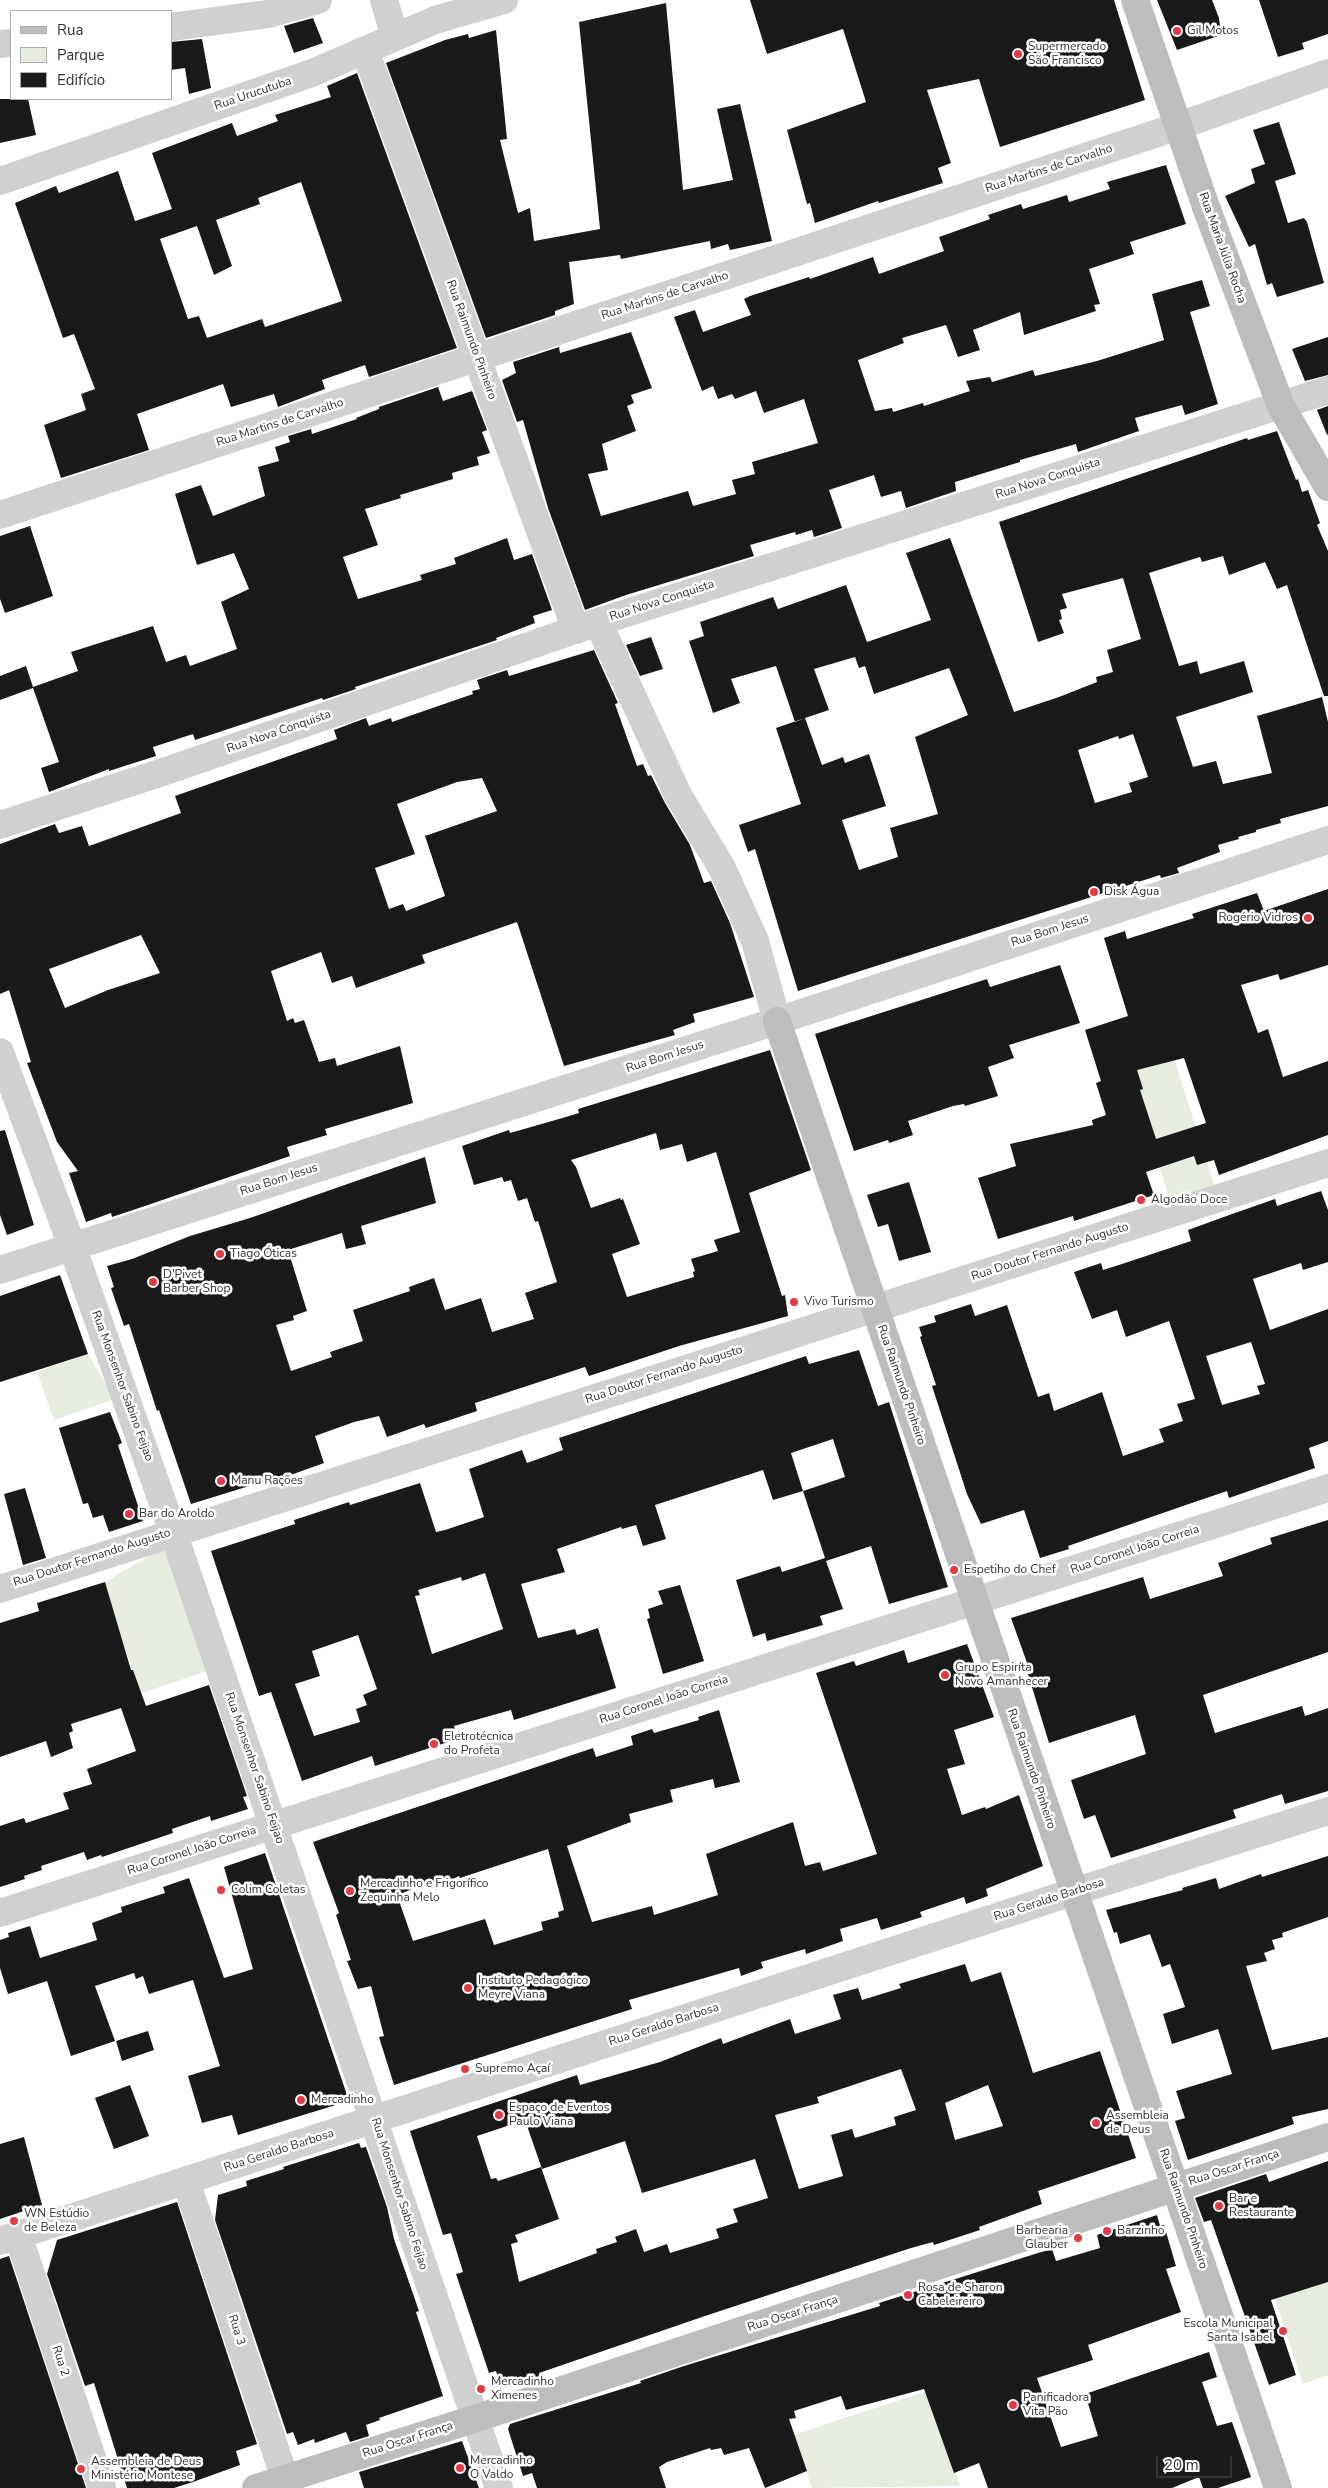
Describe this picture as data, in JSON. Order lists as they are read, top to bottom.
{
  "streets": {
    "street": [
      "Rua Urucutuba",
      "Rua Martins de Carvalho",
      "Rua Maria Júlia Rocha",
      "Rua Raimundo Pinheiro",
      "Rua Nova Conquista",
      "Rua Bom Jesus",
      "Rua Doutor Fernando Augusto",
      "Rua Monsenhor Sabino Feijao",
      "Rua Coronel João Correia",
      "Rua Geraldo Barbosa",
      "Rua Oscar França",
      "Rua 3",
      "Rua 2"
    ]
  },
  "crossings": [
    ["Rua Urucutuba", "Rua Raimundo Pinheiro"],
    ["Rua Martins de Carvalho", "Rua Maria Júlia Rocha"],
    ["Rua Martins de Carvalho", "Rua Raimundo Pinheiro"],
    ["Rua Maria Júlia Rocha", "Rua Nova Conquista"],
    ["Rua Raimundo Pinheiro", "Rua Nova Conquista"],
    ["Rua Raimundo Pinheiro", "Rua Bom Jesus"],
    ["Rua Raimundo Pinheiro", "Rua Doutor Fernando Augusto"],
    ["Rua Raimundo Pinheiro", "Rua Coronel João Correia"],
    ["Rua Raimundo Pinheiro", "Rua Geraldo Barbosa"],
    ["Rua Raimundo Pinheiro", "Rua Oscar França"],
    ["Rua Bom Jesus", "Rua Monsenhor Sabino Feijao"],
    ["Rua Doutor Fernando Augusto", "Rua Monsenhor Sabino Feijao"],
    ["Rua Monsenhor Sabino Feijao", "Rua Coronel João Correia"],
    ["Rua Monsenhor Sabino Feijao", "Rua Geraldo Barbosa"],
    ["Rua Monsenhor Sabino Feijao", "Rua Oscar França"],
    ["Rua Geraldo Barbosa", "Rua 3"],
    ["Rua Geraldo Barbosa", "Rua 2"],
    ["Rua Oscar França", "Rua 3"]
  ],
  "places": [
    "Gil Motos",
    "Supermercado São Francisco",
    "Disk Água",
    "Rogério Vidros",
    "Algodão Doce",
    "Tiago Óticas",
    "D'Pivet Barber Shop",
    "Vivo Turismo",
    "Manu Rações",
    "Bar do Aroldo",
    "Espetiho do Chef",
    "Grupo Espiríta Novo Amanhecer",
    "Eletrotécnica do Profeta",
    "Colim Coletas",
    "Mercadinho e Frigorífico Zequinha Melo",
    "Instituto Pedagógico Meyre Viana",
    "Supremo Açaí",
    "Mercadinho",
    "Espaço de Eventos Paulo Viana",
    "Assembleia de Deus",
    "Bar e Restaurante",
    "WN Estúdio de Beleza",
    "Barzinho",
    "Barbearia Glauber",
    "Rosa de Sharon Cabeleireiro",
    "Escola Municipal Santa Isabel",
    "Mercadinho Ximenes",
    "Panificadora Vita Pão",
    "Mercadinho O Valdo",
    "Assembleia de Deus Ministério Montese"
  ],
  "legend": ["Rua", "Parque", "Edifício"],
  "scale_bar": "20 m"
}
